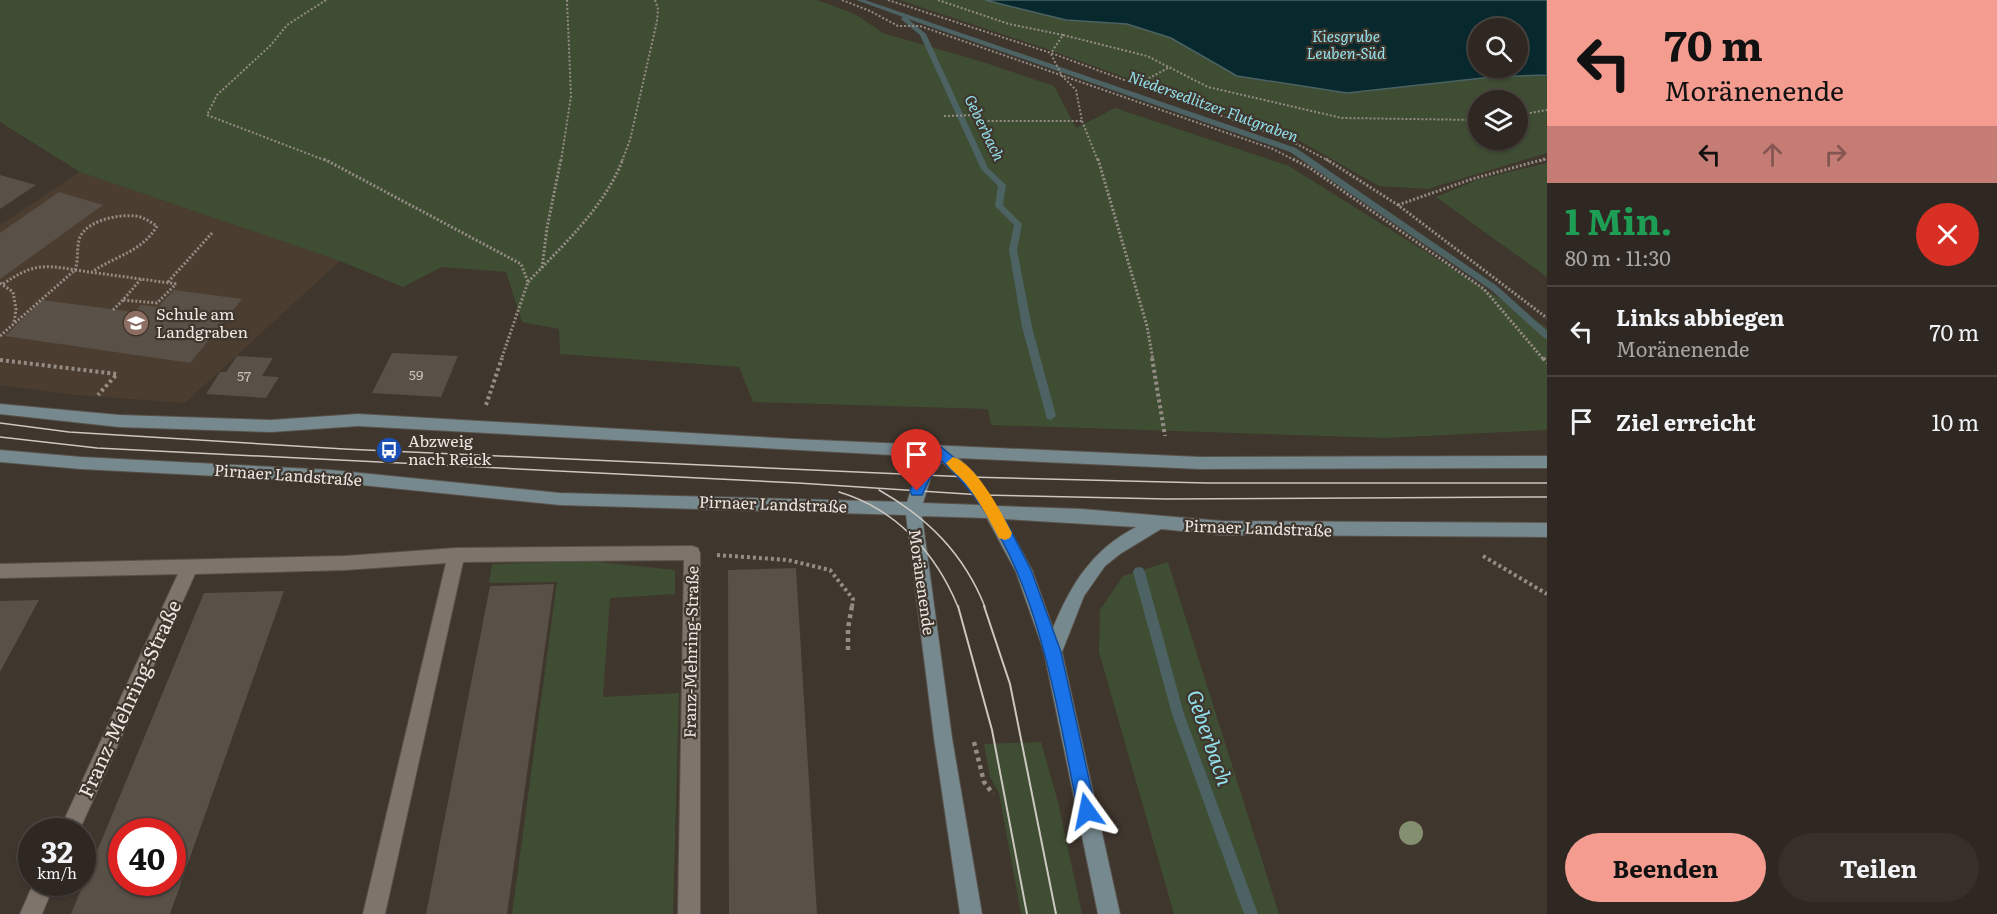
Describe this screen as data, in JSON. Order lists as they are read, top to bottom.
{
  "streets": {
    "street": ["Pirnaer Landstraße", "Moränenende", "Franz-Mehring-Straße"]
  },
  "crossings": [
    ["Pirnaer Landstraße", "Moränenende"]
  ],
  "water": ["Kiesgrube Leuben-Süd", "Niedersedlitzer Flutgraben", "Geberbach"],
  "places": {
    "school or university": ["Schule am Landgraben"],
    "bus stop": ["Abzweig nach Reick"]
  },
  "house_numbers": ["59", "57"],
  "page": {
    "turn": ["70 m", "Moränenende"],
    "heading": ["1 Min.", "80 m · 11:30"],
    "list": [
      {
        "name": "Links abbiegen",
        "note": "Moränenende",
        "value": "70 m"
      },
      {
        "name": "Ziel erreicht",
        "value": "10 m"
      }
    ],
    "speed": "32 km/h",
    "limit": "40",
    "buttons": ["Beenden", "Teilen"]
  }
}
